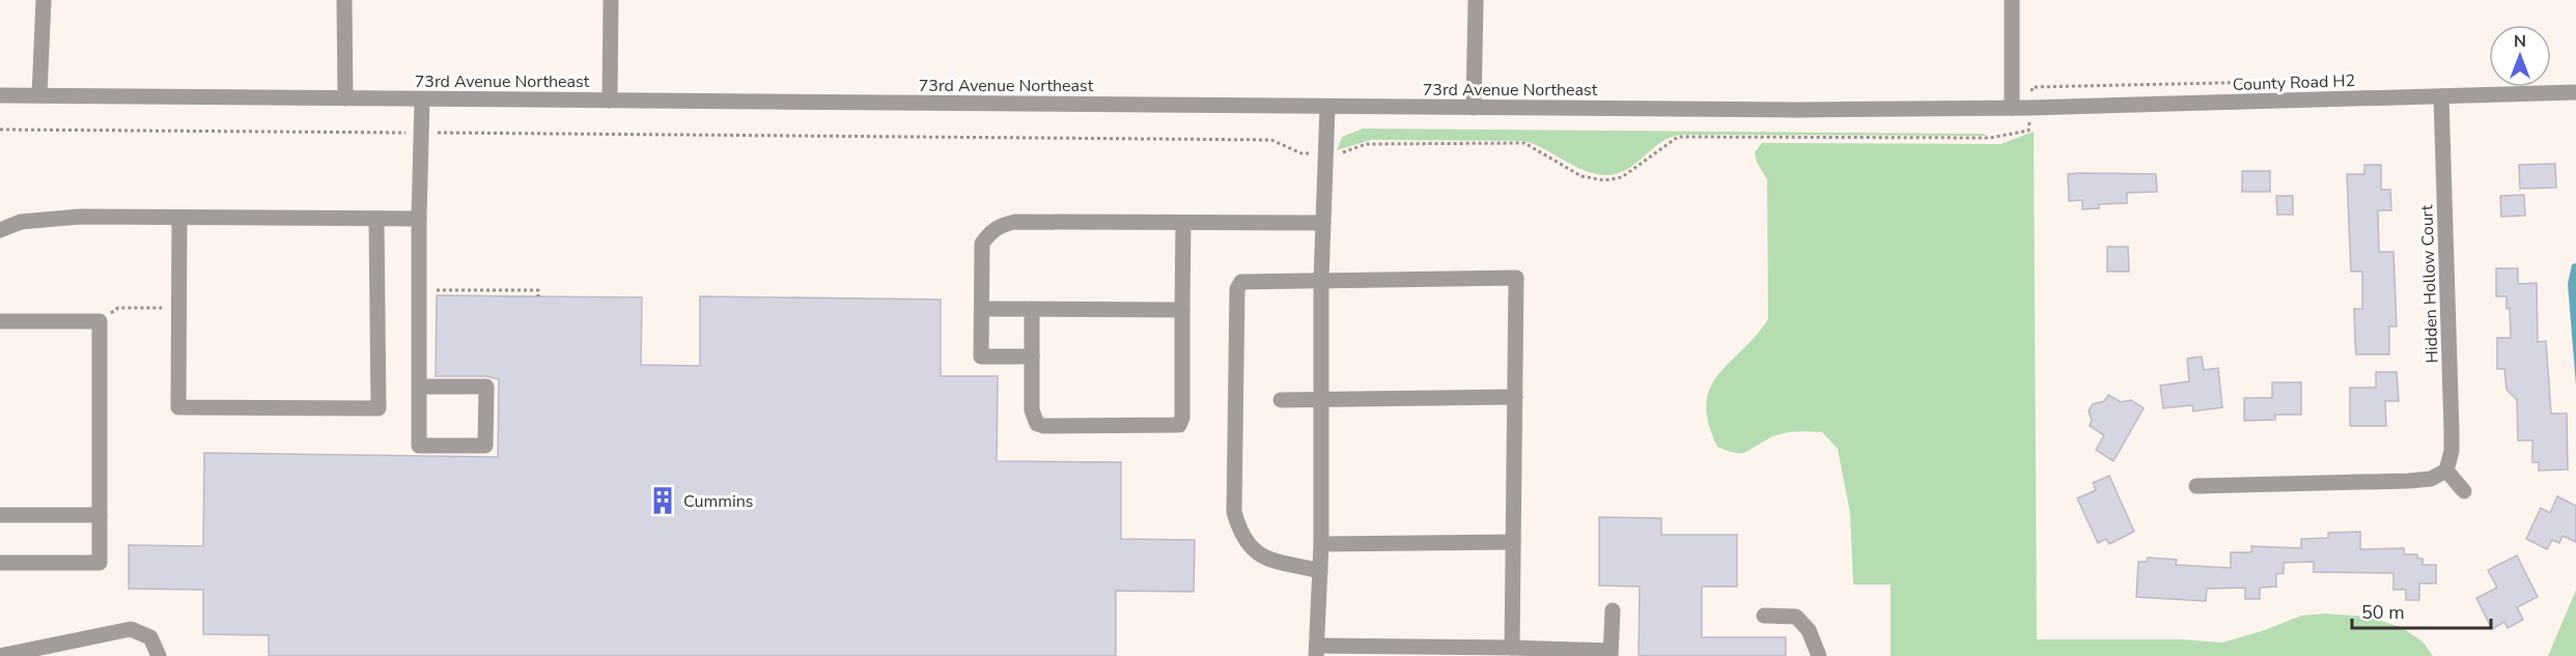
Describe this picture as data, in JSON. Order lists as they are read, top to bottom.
{
  "streets": {
    "street": ["73rd Avenue Northeast", "County Road H2", "Hidden Hollow Court"]
  },
  "crossings": [
    ["73rd Avenue Northeast", "County Road H2"],
    ["County Road H2", "Hidden Hollow Court"]
  ],
  "places": {
    "building": ["Cummins"]
  },
  "scale_bar": "50 m",
  "north": "top"
}
